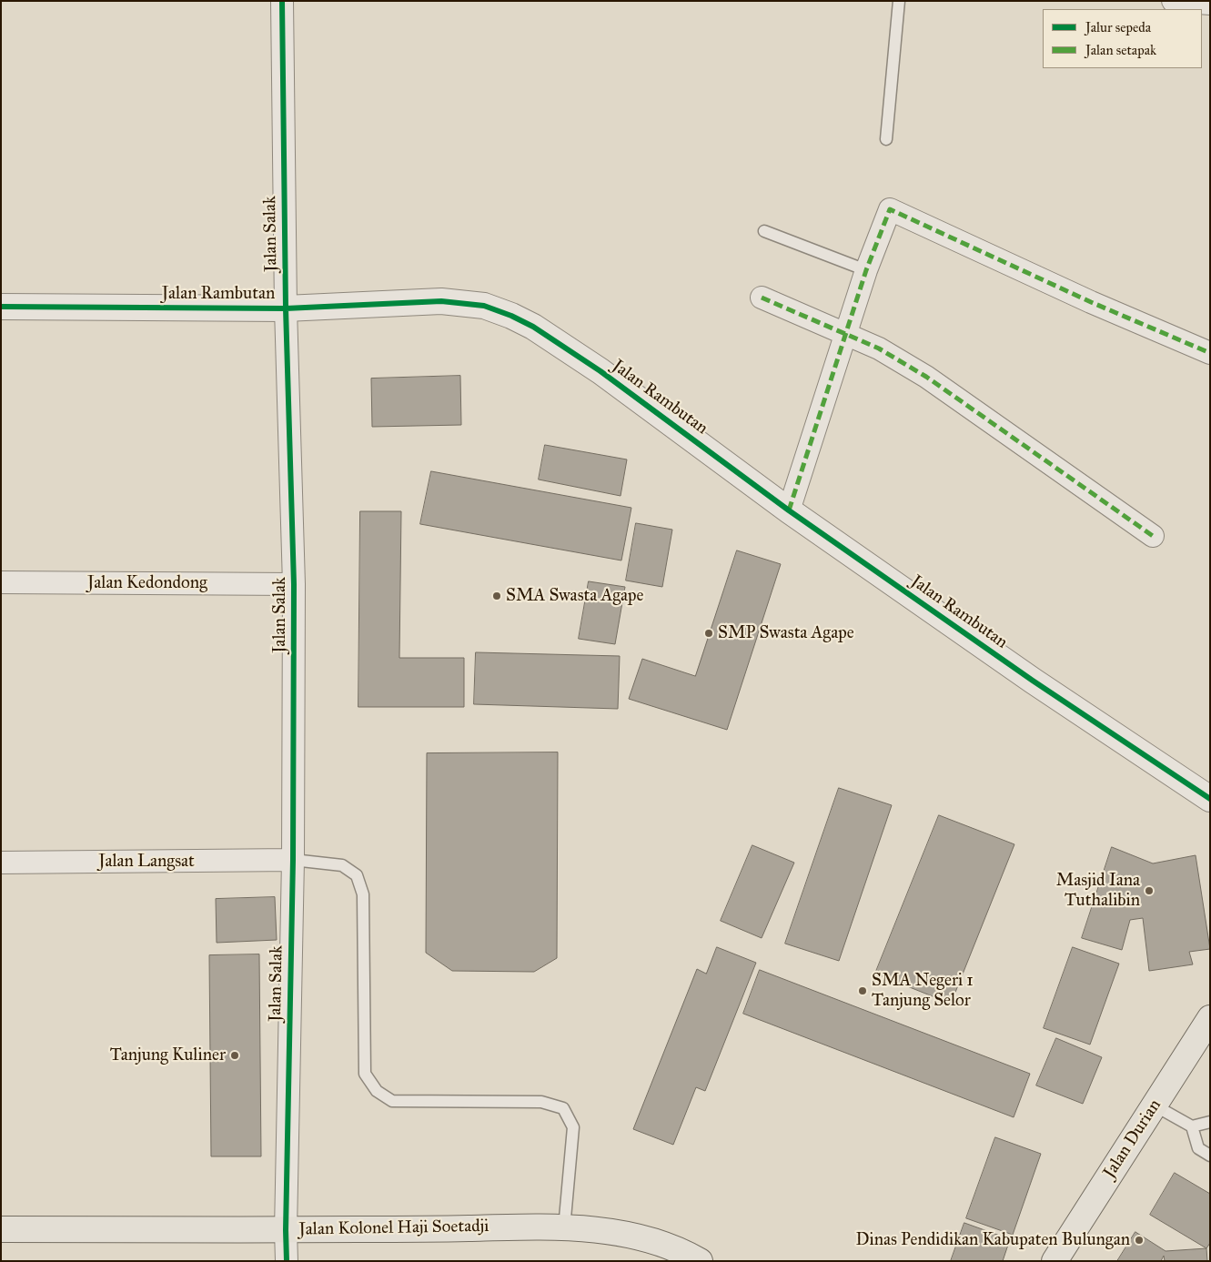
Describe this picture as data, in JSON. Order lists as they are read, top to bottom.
{
  "streets": {
    "main road": ["Jalan Durian", "Jalan Kolonel Haji Soetadji"],
    "street": [
      "Jalan Salak",
      "Jalan Rambutan",
      "Jalan Kedondong",
      "Jalan Langsat"
    ]
  },
  "crossings": [
    ["Jalan Salak", "Jalan Rambutan"],
    ["Jalan Salak", "Jalan Kedondong"],
    ["Jalan Salak", "Jalan Langsat"],
    ["Jalan Salak", "Jalan Kolonel Haji Soetadji"]
  ],
  "places": [
    "SMA Swasta Agape",
    "SMP Swasta Agape",
    "Masjid Iana Tuthalibin",
    "SMA Negeri 1 Tanjung Selor",
    "Tanjung Kuliner",
    "Dinas Pendidikan Kabupaten Bulungan"
  ],
  "legend": ["Jalur sepeda", "Jalan setapak"]
}
